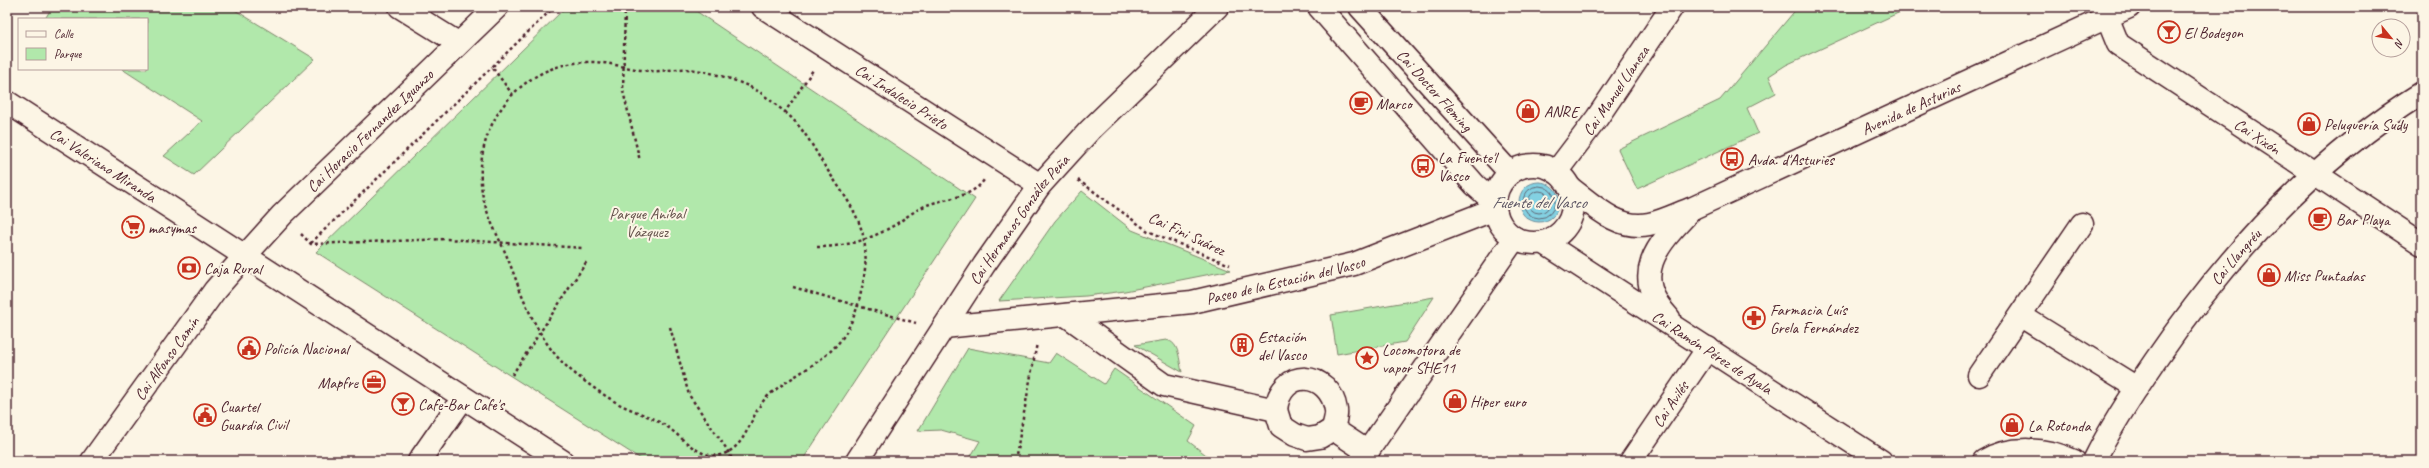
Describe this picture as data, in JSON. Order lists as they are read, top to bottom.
{
  "streets": {
    "street": [
      "Cai Doctor Fleming",
      "Cai Manuel Llaneza",
      "Cai Indalecio Prieto",
      "Avenida de Asturias",
      "Cai Horacio Fernandez Iguanzo",
      "Cai Xixón",
      "Cai Valeriano Miranda",
      "Cai Hermanos González Peña",
      "Cai Llangréu",
      "Paseo de la Estación del Vasco",
      "Cai Ramón Pérez de Ayala",
      "Cai Alfonso Camín",
      "Cai Avilés"
    ],
    "path": ["Cai Fini Suárez"]
  },
  "crossings": [
    ["Cai Doctor Fleming", "Cai Manuel Llaneza"],
    ["Cai Doctor Fleming", "Avenida de Asturias"],
    ["Cai Doctor Fleming", "Paseo de la Estación del Vasco"],
    ["Cai Doctor Fleming", "Cai Ramón Pérez de Ayala"],
    ["Cai Manuel Llaneza", "Avenida de Asturias"],
    ["Cai Manuel Llaneza", "Paseo de la Estación del Vasco"],
    ["Cai Manuel Llaneza", "Cai Ramón Pérez de Ayala"],
    ["Cai Indalecio Prieto", "Cai Hermanos González Peña"],
    ["Avenida de Asturias", "Cai Xixón"],
    ["Avenida de Asturias", "Paseo de la Estación del Vasco"],
    ["Avenida de Asturias", "Cai Ramón Pérez de Ayala"],
    ["Cai Horacio Fernandez Iguanzo", "Cai Valeriano Miranda"],
    ["Cai Horacio Fernandez Iguanzo", "Cai Alfonso Camín"],
    ["Cai Xixón", "Cai Llangréu"],
    ["Cai Valeriano Miranda", "Cai Alfonso Camín"],
    ["Cai Hermanos González Peña", "Cai Fini Suárez"],
    ["Cai Hermanos González Peña", "Paseo de la Estación del Vasco"],
    ["Paseo de la Estación del Vasco", "Cai Ramón Pérez de Ayala"],
    ["Cai Ramón Pérez de Ayala", "Cai Avilés"]
  ],
  "water": ["Fuente del Vasco"],
  "parks": ["Parque Aníbal Vázquez"],
  "places": {
    "bar": ["El Bodegon", "Cafe-Bar Cafe's"],
    "cafe": ["Marco", "Bar Playa"],
    "shop": [
      "ANRE",
      "Peluquería Sudy",
      "Miss Puntadas",
      "Hiper euro",
      "La Rotonda"
    ],
    "bus stop": ["Avda. d'Asturies", "La Fuente'l Vasco"],
    "supermarket": ["masymas"],
    "bank": ["Caja Rural"],
    "pharmacy": ["Farmacia Luís Grela Fernández"],
    "building": ["Estación del Vasco"],
    "public building": ["Policía Nacional", "Cuartel Guardia Civil"],
    "place": ["Locomotora de vapor SHE11"],
    "office": ["Mapfre"]
  },
  "legend": ["Calle", "Parque"],
  "north": "bottom right"
}
